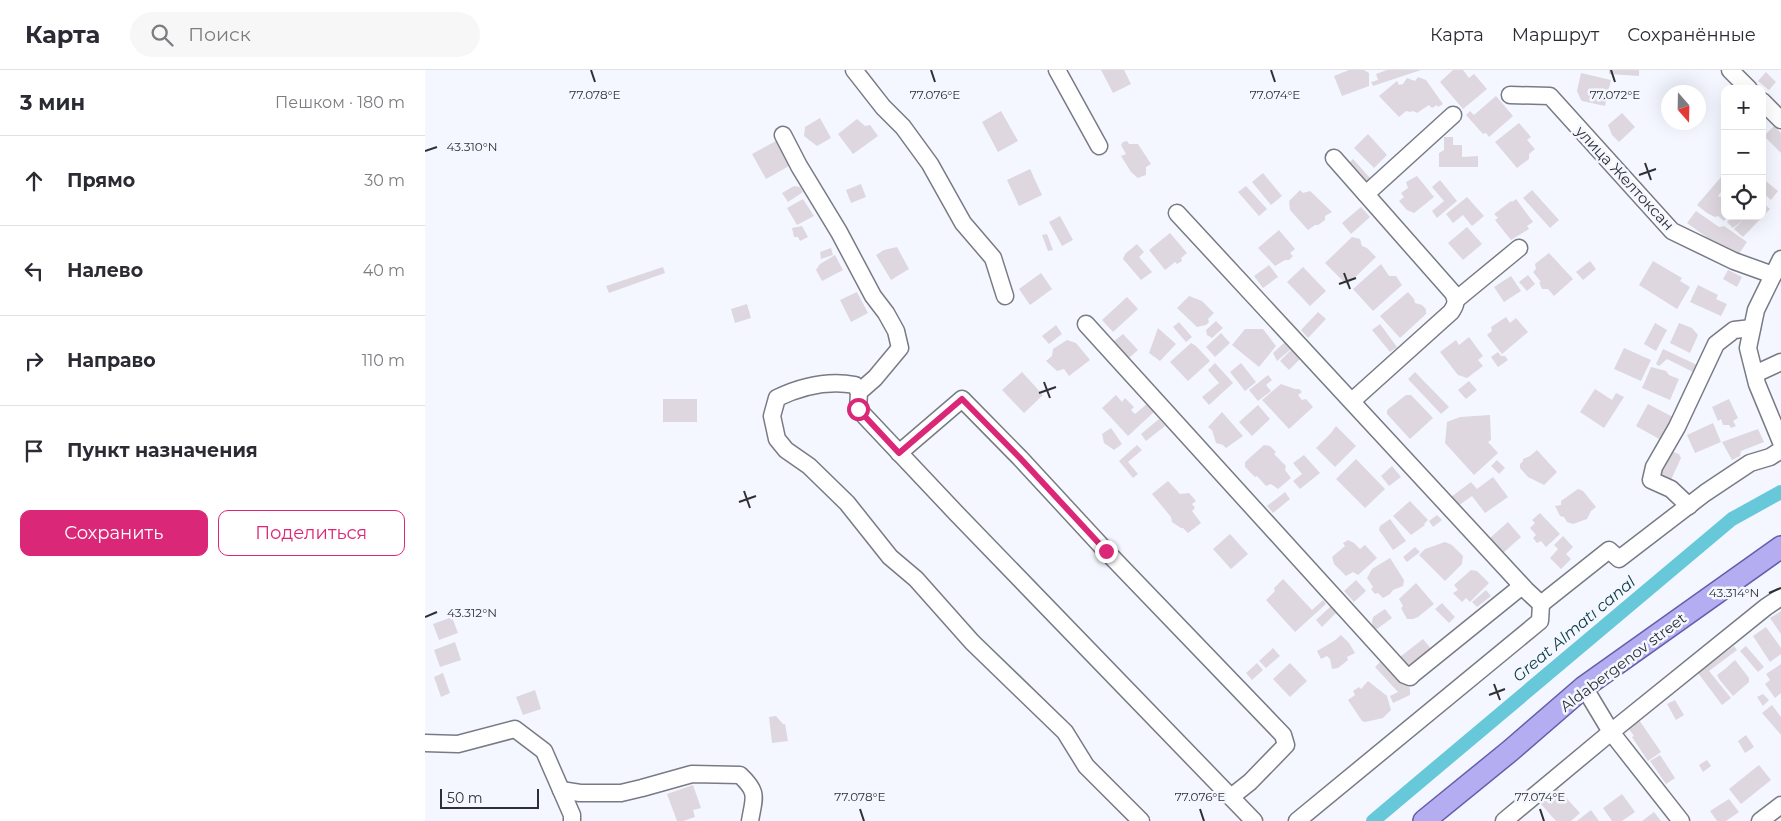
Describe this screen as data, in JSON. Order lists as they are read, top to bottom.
{
  "streets": {
    "main road": ["Aldabergenov street"],
    "street": ["улица Желтоксан"]
  },
  "water": ["Great Almatı canal"],
  "scale_bar": "50 m",
  "north": "bottom",
  "page": {
    "header": "Карта",
    "search": "Поиск",
    "nav": ["Карта", "Маршрут", "Сохранённые"],
    "heading": ["3 мин", "Пешком · 180 m"],
    "map_buttons": ["+", "−"],
    "list": [
      ["Прямо", "30 m"],
      ["Налево", "40 m"],
      ["Направо", "110 m"],
      "Пункт назначения"
    ],
    "buttons": ["Сохранить", "Поделиться"],
    "scale": "50 m"
  },
  "coordinates": [
    "77.078°E",
    "77.076°E",
    "77.074°E",
    "77.072°E",
    "43.310°N",
    "43.314°N",
    "43.312°N"
  ]
}
